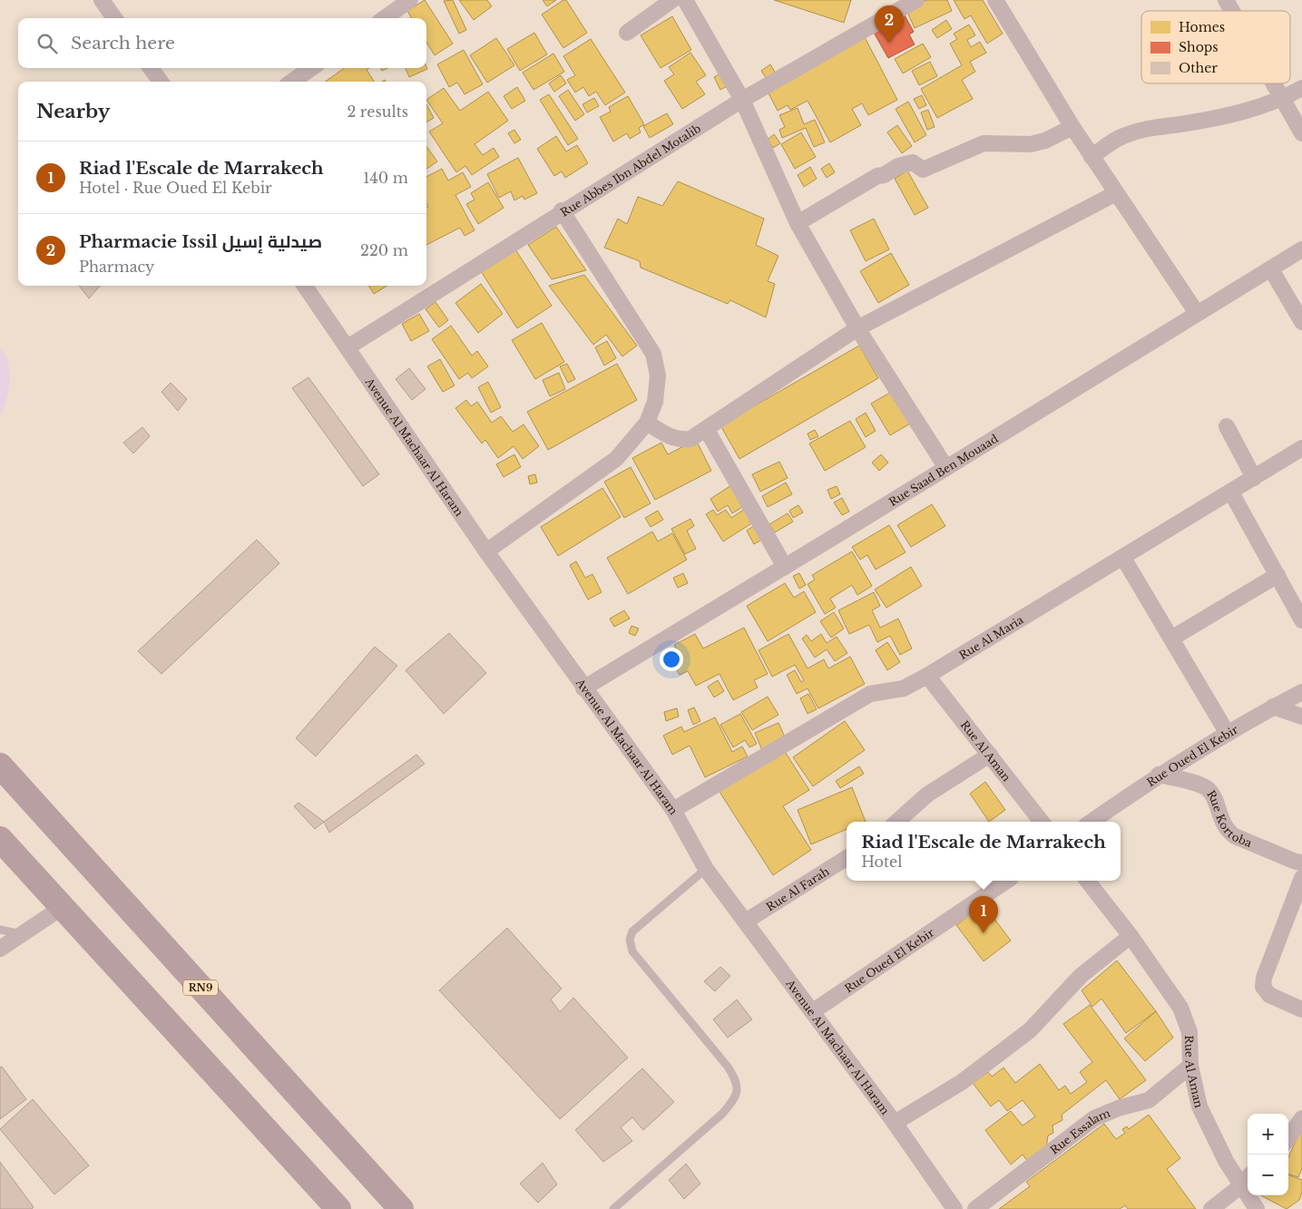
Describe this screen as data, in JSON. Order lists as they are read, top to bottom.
{
  "streets": {
    "main road": ["RN9"],
    "street": [
      "Rue Abbes Ibn Abdel Motalib",
      "Avenue Al Machaar Al Haram",
      "Rue Saad Ben Mouaad",
      "Rue Al Maria",
      "Rue Al Aman",
      "Rue Oued El Kebir",
      "Rue Kortoba",
      "Rue Al Farah",
      "Rue Essalam"
    ]
  },
  "crossings": [
    ["Rue Abbes Ibn Abdel Motalib", "Avenue Al Machaar Al Haram"],
    ["Avenue Al Machaar Al Haram", "Rue Saad Ben Mouaad"],
    ["Avenue Al Machaar Al Haram", "Rue Al Maria"],
    ["Avenue Al Machaar Al Haram", "Rue Oued El Kebir"],
    ["Avenue Al Machaar Al Haram", "Rue Al Farah"],
    ["Rue Al Maria", "Rue Al Aman"],
    ["Rue Al Aman", "Rue Essalam"],
    ["Rue Oued El Kebir", "Rue Kortoba"]
  ],
  "legend": ["Homes", "Shops", "Other"],
  "page": {
    "pins": ["2", "1"],
    "search": "Search here",
    "heading": ["Nearby", "2 results"],
    "list": [
      {
        "mark": "1",
        "name": "Riad l'Escale de Marrakech",
        "note": "Hotel · Rue Oued El Kebir",
        "value": "140 m"
      },
      {
        "mark": "2",
        "name": "Pharmacie Issil صيدلية إسيل",
        "note": "Pharmacy",
        "value": "220 m"
      }
    ],
    "popup": ["Riad l'Escale de Marrakech", "Hotel"],
    "map_buttons": ["+", "−"]
  }
}
